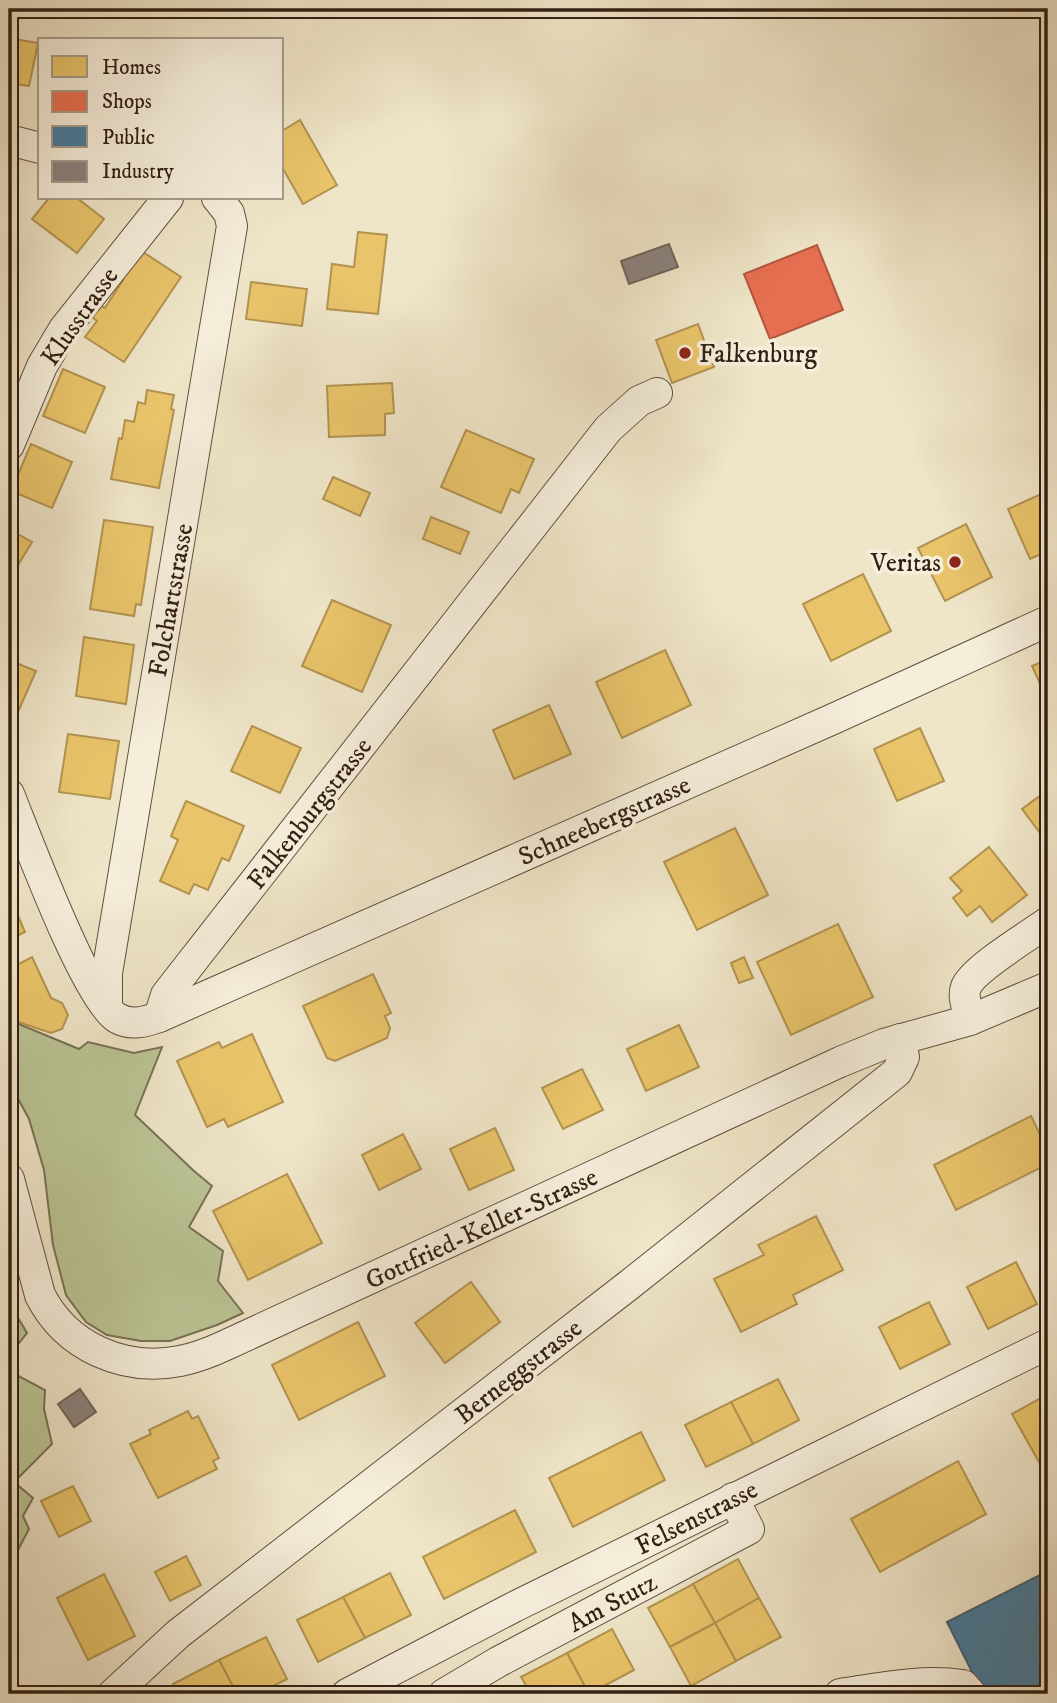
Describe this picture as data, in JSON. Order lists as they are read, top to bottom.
{
  "streets": {
    "street": [
      "Klusstrasse",
      "Folchartstrasse",
      "Falkenburgstrasse",
      "Schneebergstrasse",
      "Gottfried-Keller-Strasse",
      "Berneggstrasse",
      "Felsenstrasse",
      "Am Stutz"
    ]
  },
  "crossings": [
    ["Falkenburgstrasse", "Schneebergstrasse"],
    ["Gottfried-Keller-Strasse", "Berneggstrasse"],
    ["Felsenstrasse", "Am Stutz"]
  ],
  "places": ["Falkenburg", "Veritas"],
  "legend": [
    "Homes",
    "Shops",
    "Public",
    "Industry"
  ]
}
